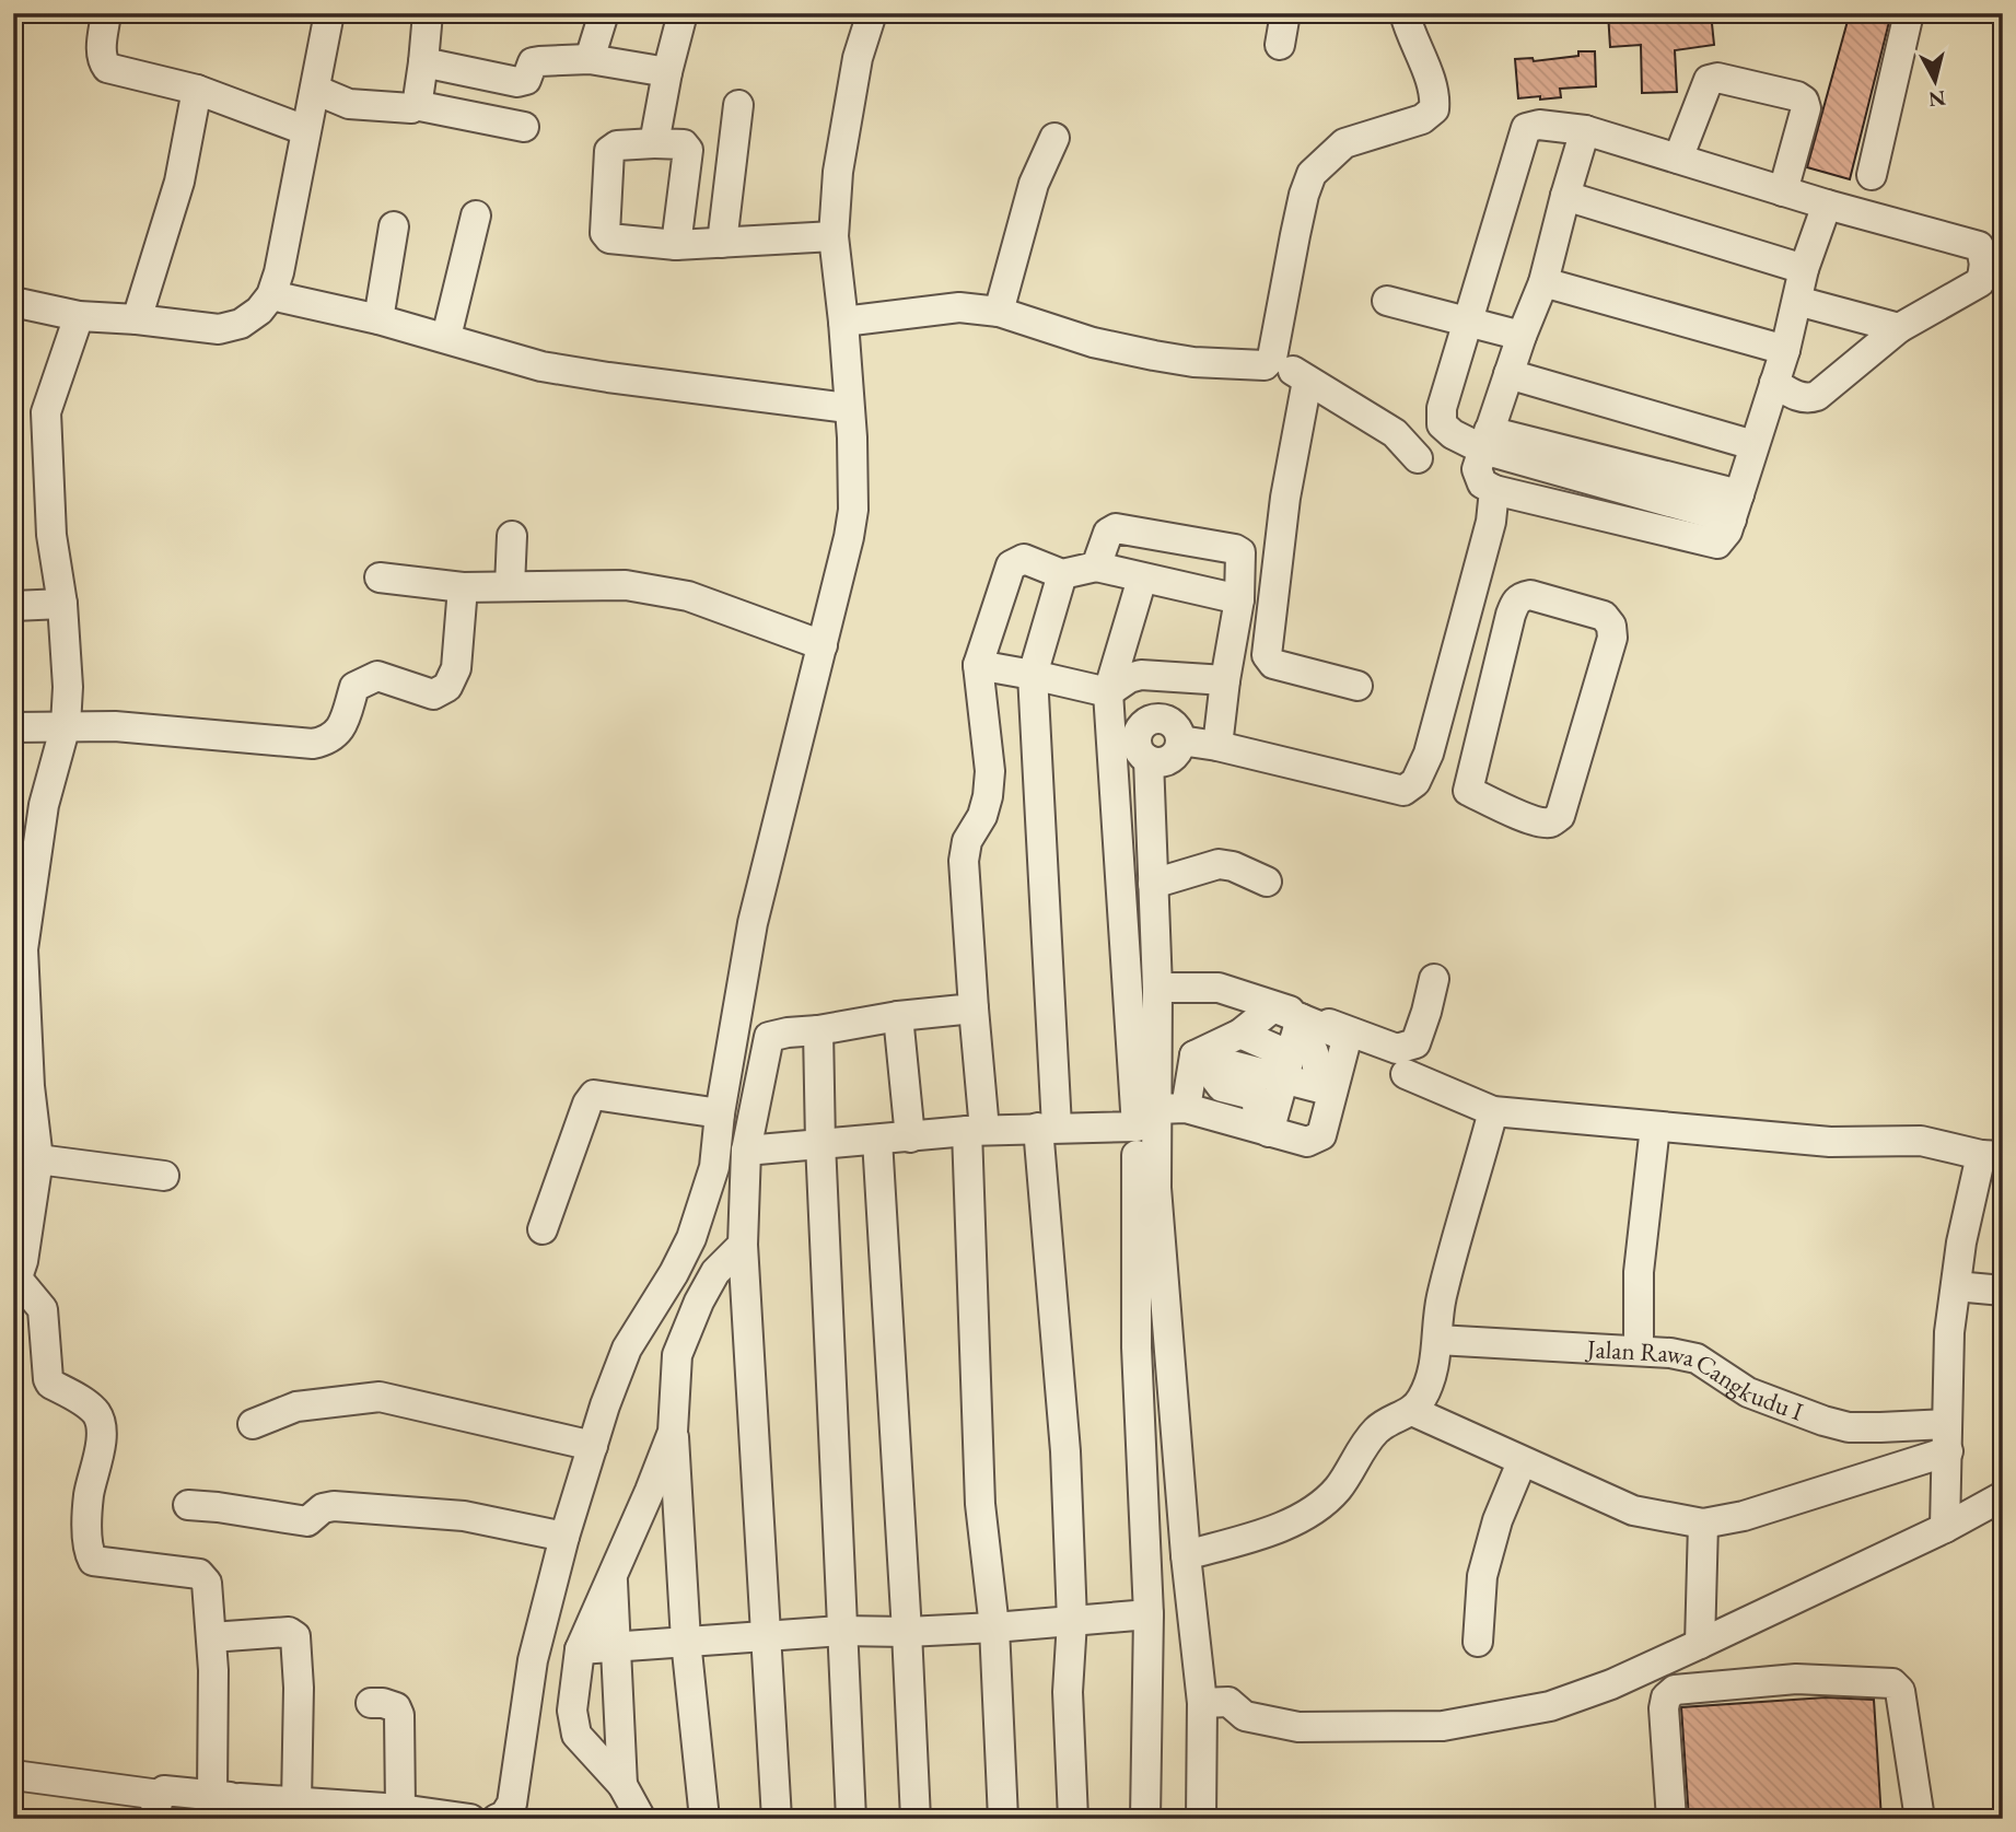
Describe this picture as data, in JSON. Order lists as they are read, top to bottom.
{
  "streets": {
    "street": ["Jalan Rawa Cangkudu I"]
  },
  "north": "bottom"
}
